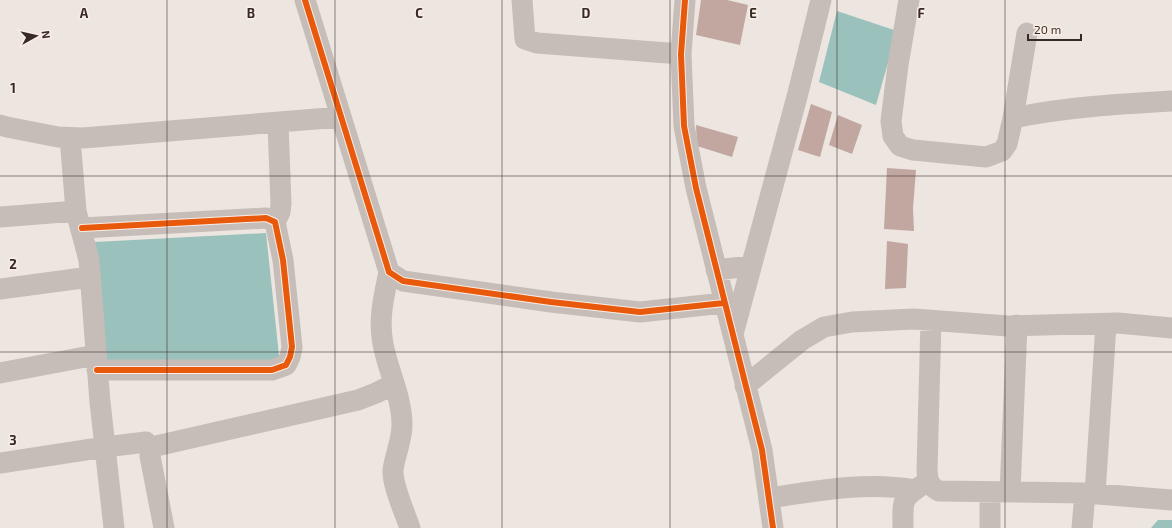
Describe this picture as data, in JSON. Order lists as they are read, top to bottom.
{
  "scale_bar": "20 m",
  "north": "right",
  "grid": {
    "columns": [
      "A",
      "B",
      "C",
      "D",
      "E",
      "F"
    ],
    "rows": ["1", "2", "3"]
  }
}
